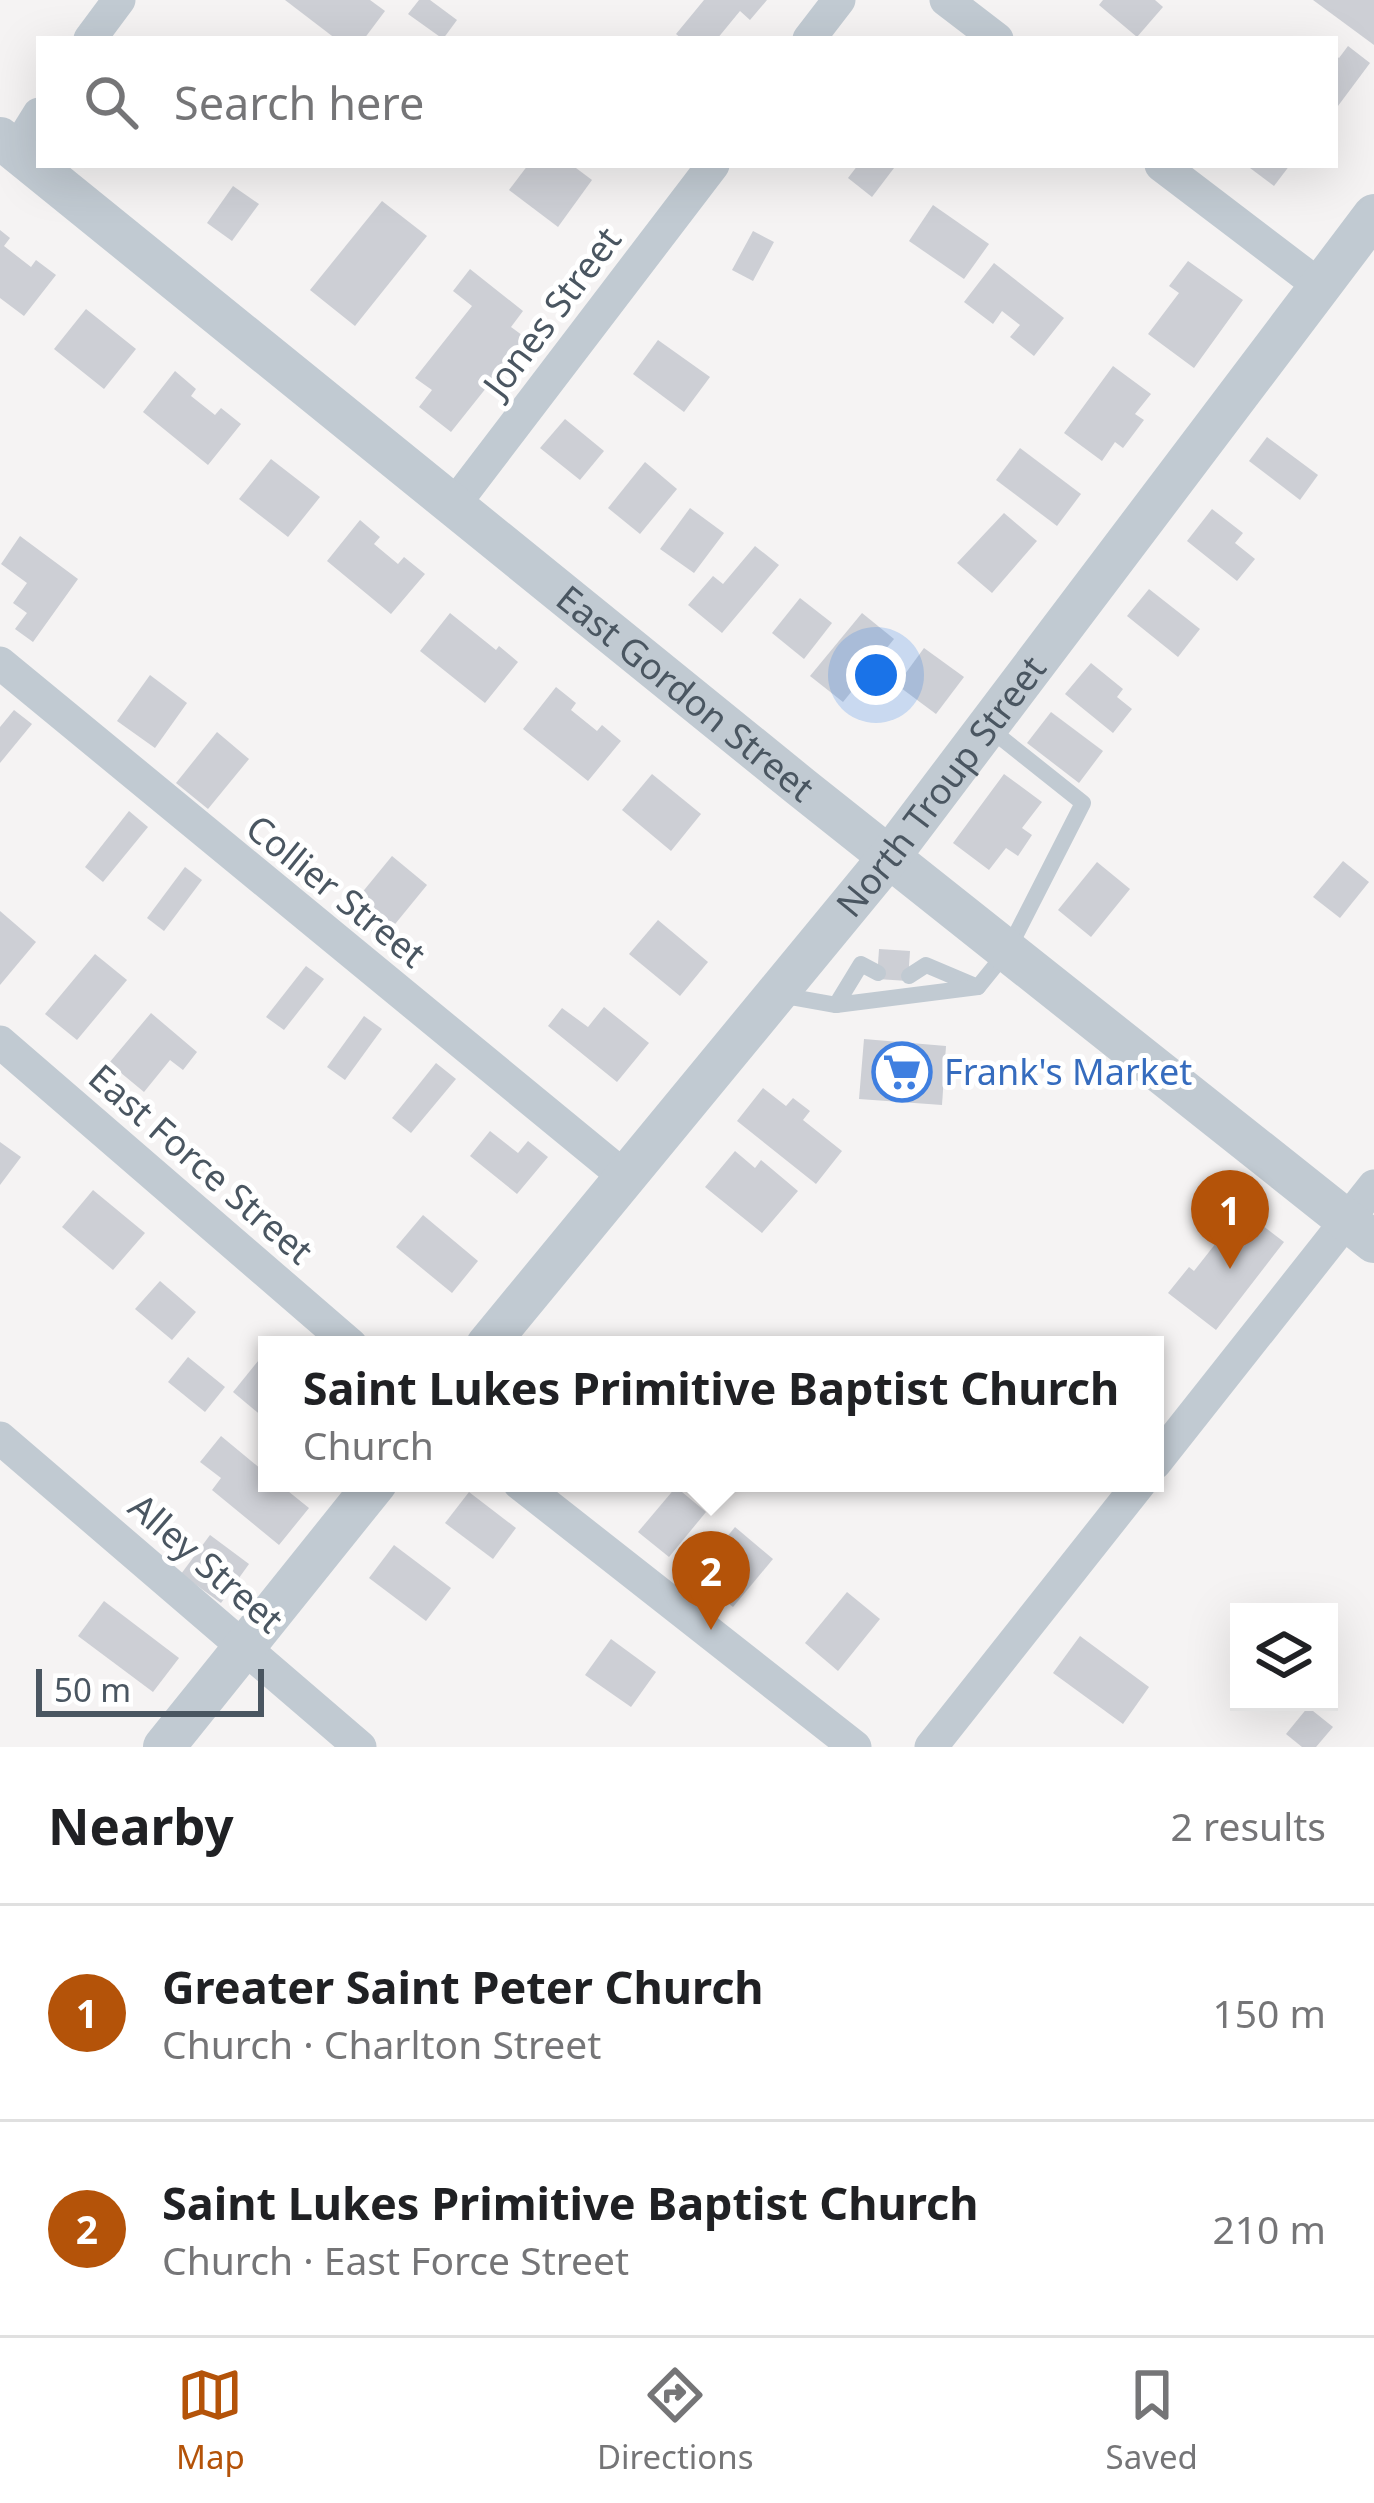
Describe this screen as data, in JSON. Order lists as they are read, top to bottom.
{
  "streets": {
    "street": [
      "Jones Street",
      "East Gordon Street",
      "North Troup Street",
      "Collier Street",
      "East Force Street",
      "Alley Street"
    ]
  },
  "crossings": [
    ["Jones Street", "East Gordon Street"],
    ["East Gordon Street", "North Troup Street"],
    ["North Troup Street", "Collier Street"]
  ],
  "places": {
    "supermarket": ["Frank's Market"]
  },
  "scale_bar": "50 m",
  "page": {
    "search": "Search here",
    "pins": ["1", "2"],
    "popup": ["Saint Lukes Primitive Baptist Church", "Church"],
    "scale": "50 m",
    "heading": ["Nearby", "2 results"],
    "list": [
      {
        "mark": "1",
        "name": "Greater Saint Peter Church",
        "note": "Church · Charlton Street",
        "value": "150 m"
      },
      {
        "mark": "2",
        "name": "Saint Lukes Primitive Baptist Church",
        "note": "Church · East Force Street",
        "value": "210 m"
      }
    ],
    "nav": ["Map", "Directions", "Saved"]
  }
}
